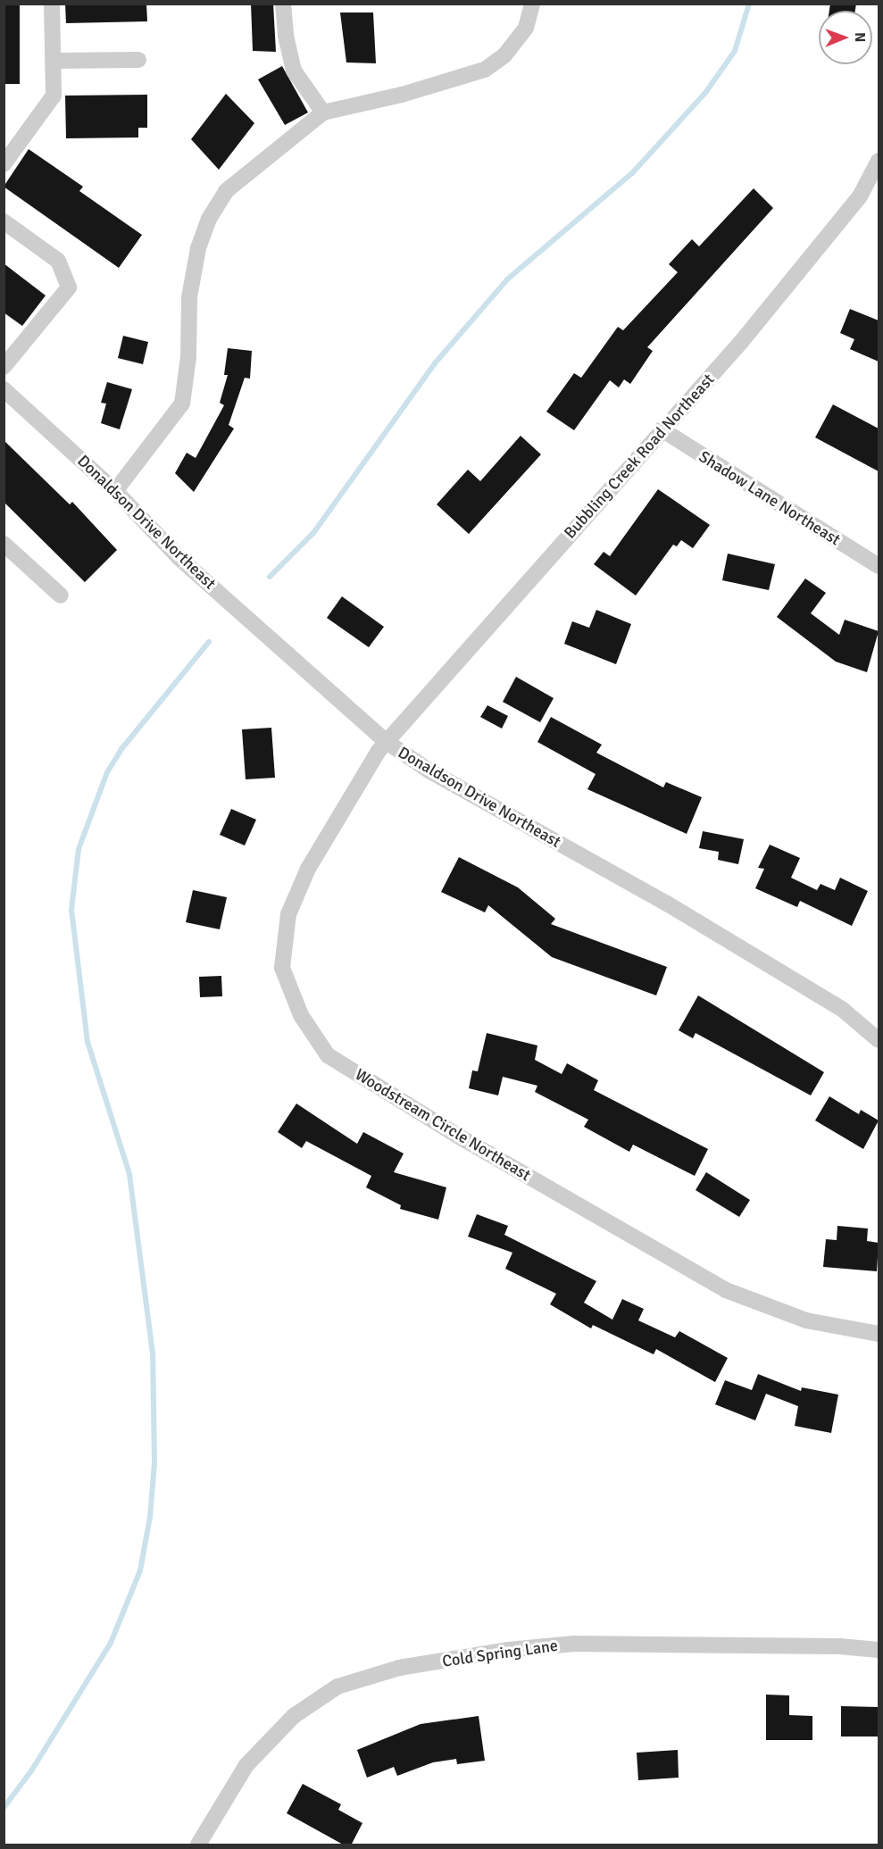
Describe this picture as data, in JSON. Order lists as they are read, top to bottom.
{
  "streets": {
    "street": [
      "Bubbling Creek Road Northeast",
      "Shadow Lane Northeast",
      "Donaldson Drive Northeast",
      "Woodstream Circle Northeast",
      "Cold Spring Lane"
    ]
  },
  "crossings": [
    ["Bubbling Creek Road Northeast", "Shadow Lane Northeast"],
    ["Bubbling Creek Road Northeast", "Donaldson Drive Northeast"],
    ["Bubbling Creek Road Northeast", "Woodstream Circle Northeast"],
    ["Donaldson Drive Northeast", "Woodstream Circle Northeast"]
  ],
  "north": "right"
}
